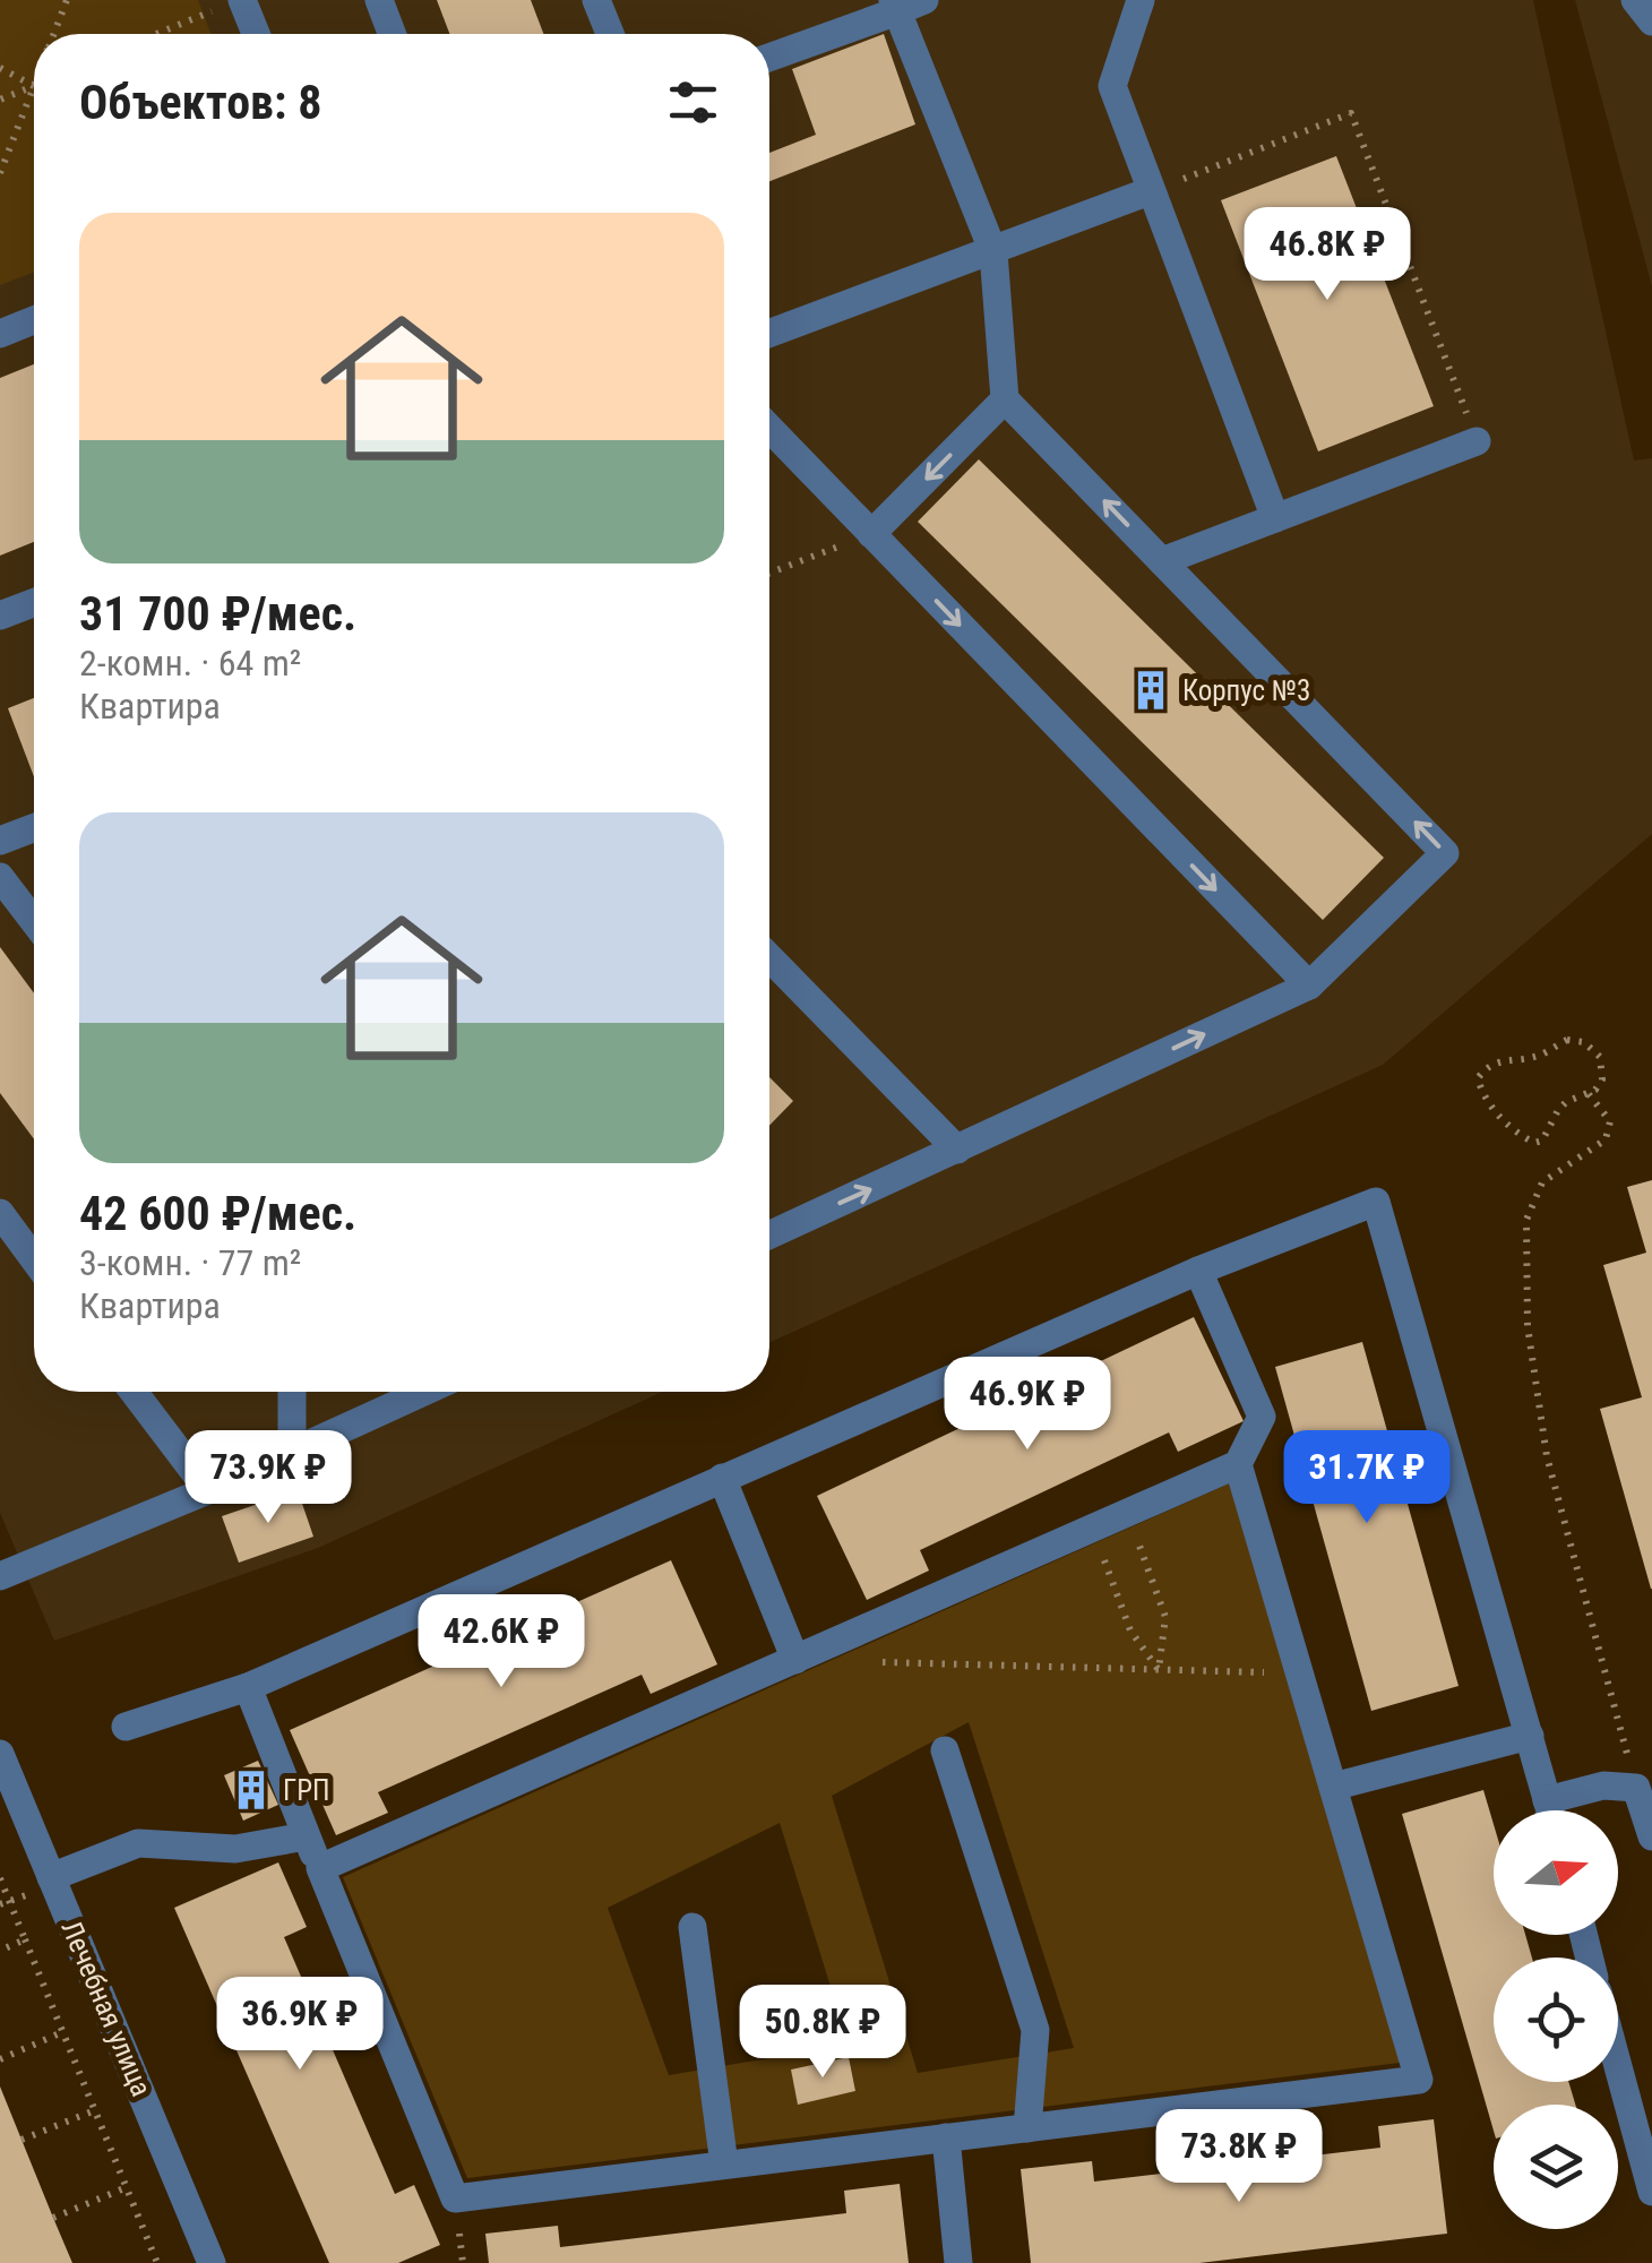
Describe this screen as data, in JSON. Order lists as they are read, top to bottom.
{
  "streets": {
    "street": ["Лечебная улица"]
  },
  "places": {
    "building": ["Корпус №3", "ГРП"]
  },
  "north": "right",
  "page": {
    "heading": "Объектов: 8",
    "list": [
      {
        "name": "31 700 ₽/мес.",
        "note": "2-комн. · 64 m² · Квартира"
      },
      {
        "name": "42 600 ₽/мес.",
        "note": "3-комн. · 77 m² · Квартира"
      }
    ],
    "price": [
      "46.8K ₽",
      "46.9K ₽",
      "73.9K ₽",
      "31.7K ₽",
      "42.6K ₽",
      "36.9K ₽",
      "50.8K ₽",
      "73.8K ₽"
    ]
  }
}
